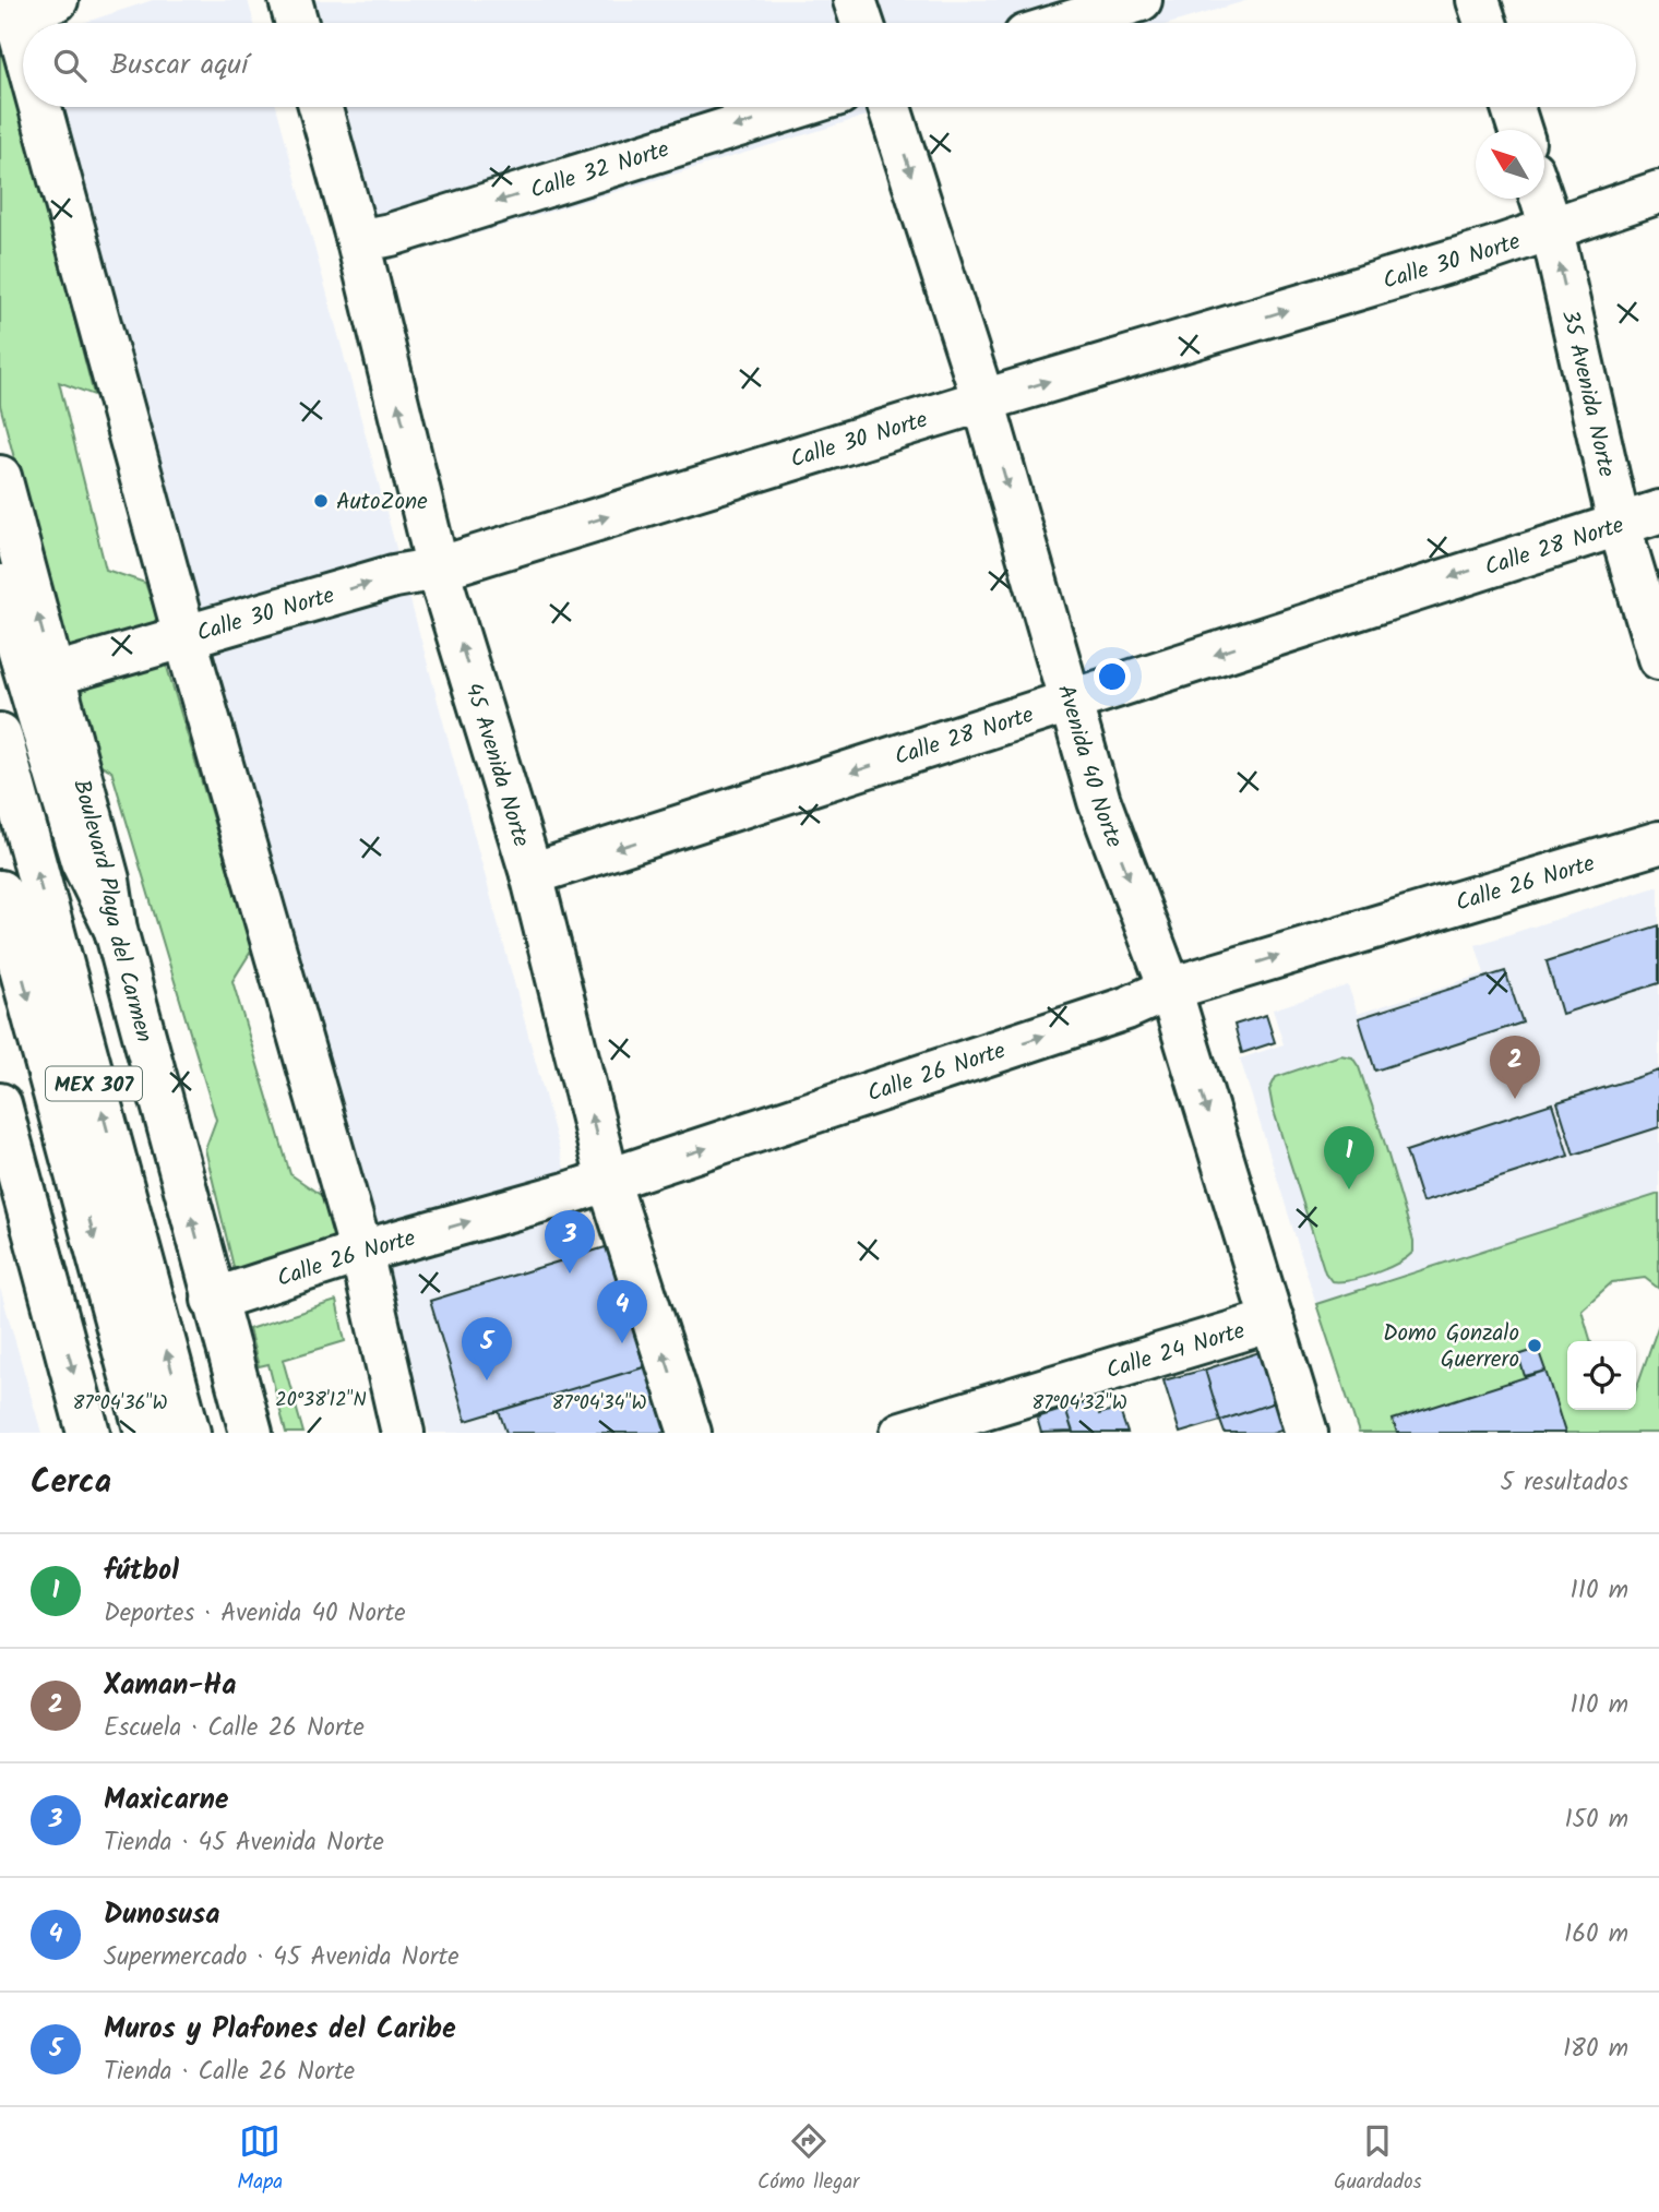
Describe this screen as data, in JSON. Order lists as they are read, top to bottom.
{
  "streets": {
    "main road": [
      "Calle 32 Norte",
      "Calle 30 Norte",
      "35 Avenida Norte",
      "Calle 28 Norte",
      "45 Avenida Norte",
      "Avenida 40 Norte",
      "Calle 26 Norte",
      "Boulevard Playa del Carmen",
      "MEX 307",
      "Calle 24 Norte"
    ]
  },
  "crossings": [
    ["Calle 32 Norte", "45 Avenida Norte"],
    ["Calle 30 Norte", "35 Avenida Norte"],
    ["Calle 30 Norte", "45 Avenida Norte"],
    ["Calle 30 Norte", "Avenida 40 Norte"],
    ["Calle 30 Norte", "Boulevard Playa del Carmen"],
    ["35 Avenida Norte", "Calle 28 Norte"],
    ["Calle 28 Norte", "45 Avenida Norte"],
    ["Calle 28 Norte", "Avenida 40 Norte"],
    ["45 Avenida Norte", "Calle 26 Norte"],
    ["Avenida 40 Norte", "Calle 26 Norte"],
    ["Avenida 40 Norte", "Calle 24 Norte"],
    ["Calle 26 Norte", "Boulevard Playa del Carmen"]
  ],
  "one_way": [
    "Calle 32 Norte",
    "Calle 30 Norte",
    "35 Avenida Norte",
    "Calle 28 Norte",
    "Avenida 40 Norte",
    "Calle 26 Norte"
  ],
  "places": ["AutoZone", "Domo Gonzalo Guerrero"],
  "north": "top left",
  "page": {
    "search": "Buscar aquí",
    "pins": [
      "2",
      "1",
      "3",
      "4",
      "5"
    ],
    "heading": ["Cerca", "5 resultados"],
    "list": [
      {
        "mark": "1",
        "name": "fútbol",
        "note": "Deportes · Avenida 40 Norte",
        "value": "110 m"
      },
      {
        "mark": "2",
        "name": "Xaman-Ha",
        "note": "Escuela · Calle 26 Norte",
        "value": "110 m"
      },
      {
        "mark": "3",
        "name": "Maxicarne",
        "note": "Tienda · 45 Avenida Norte",
        "value": "150 m"
      },
      {
        "mark": "4",
        "name": "Dunosusa",
        "note": "Supermercado · 45 Avenida Norte",
        "value": "160 m"
      },
      {
        "mark": "5",
        "name": "Muros y Plafones del Caribe",
        "note": "Tienda · Calle 26 Norte",
        "value": "180 m"
      }
    ],
    "nav": ["Mapa", "Cómo llegar", "Guardados"]
  },
  "coordinates": [
    "20°38'12\"N",
    "87°04'36\"W",
    "87°04'34\"W",
    "87°04'32\"W"
  ]
}
